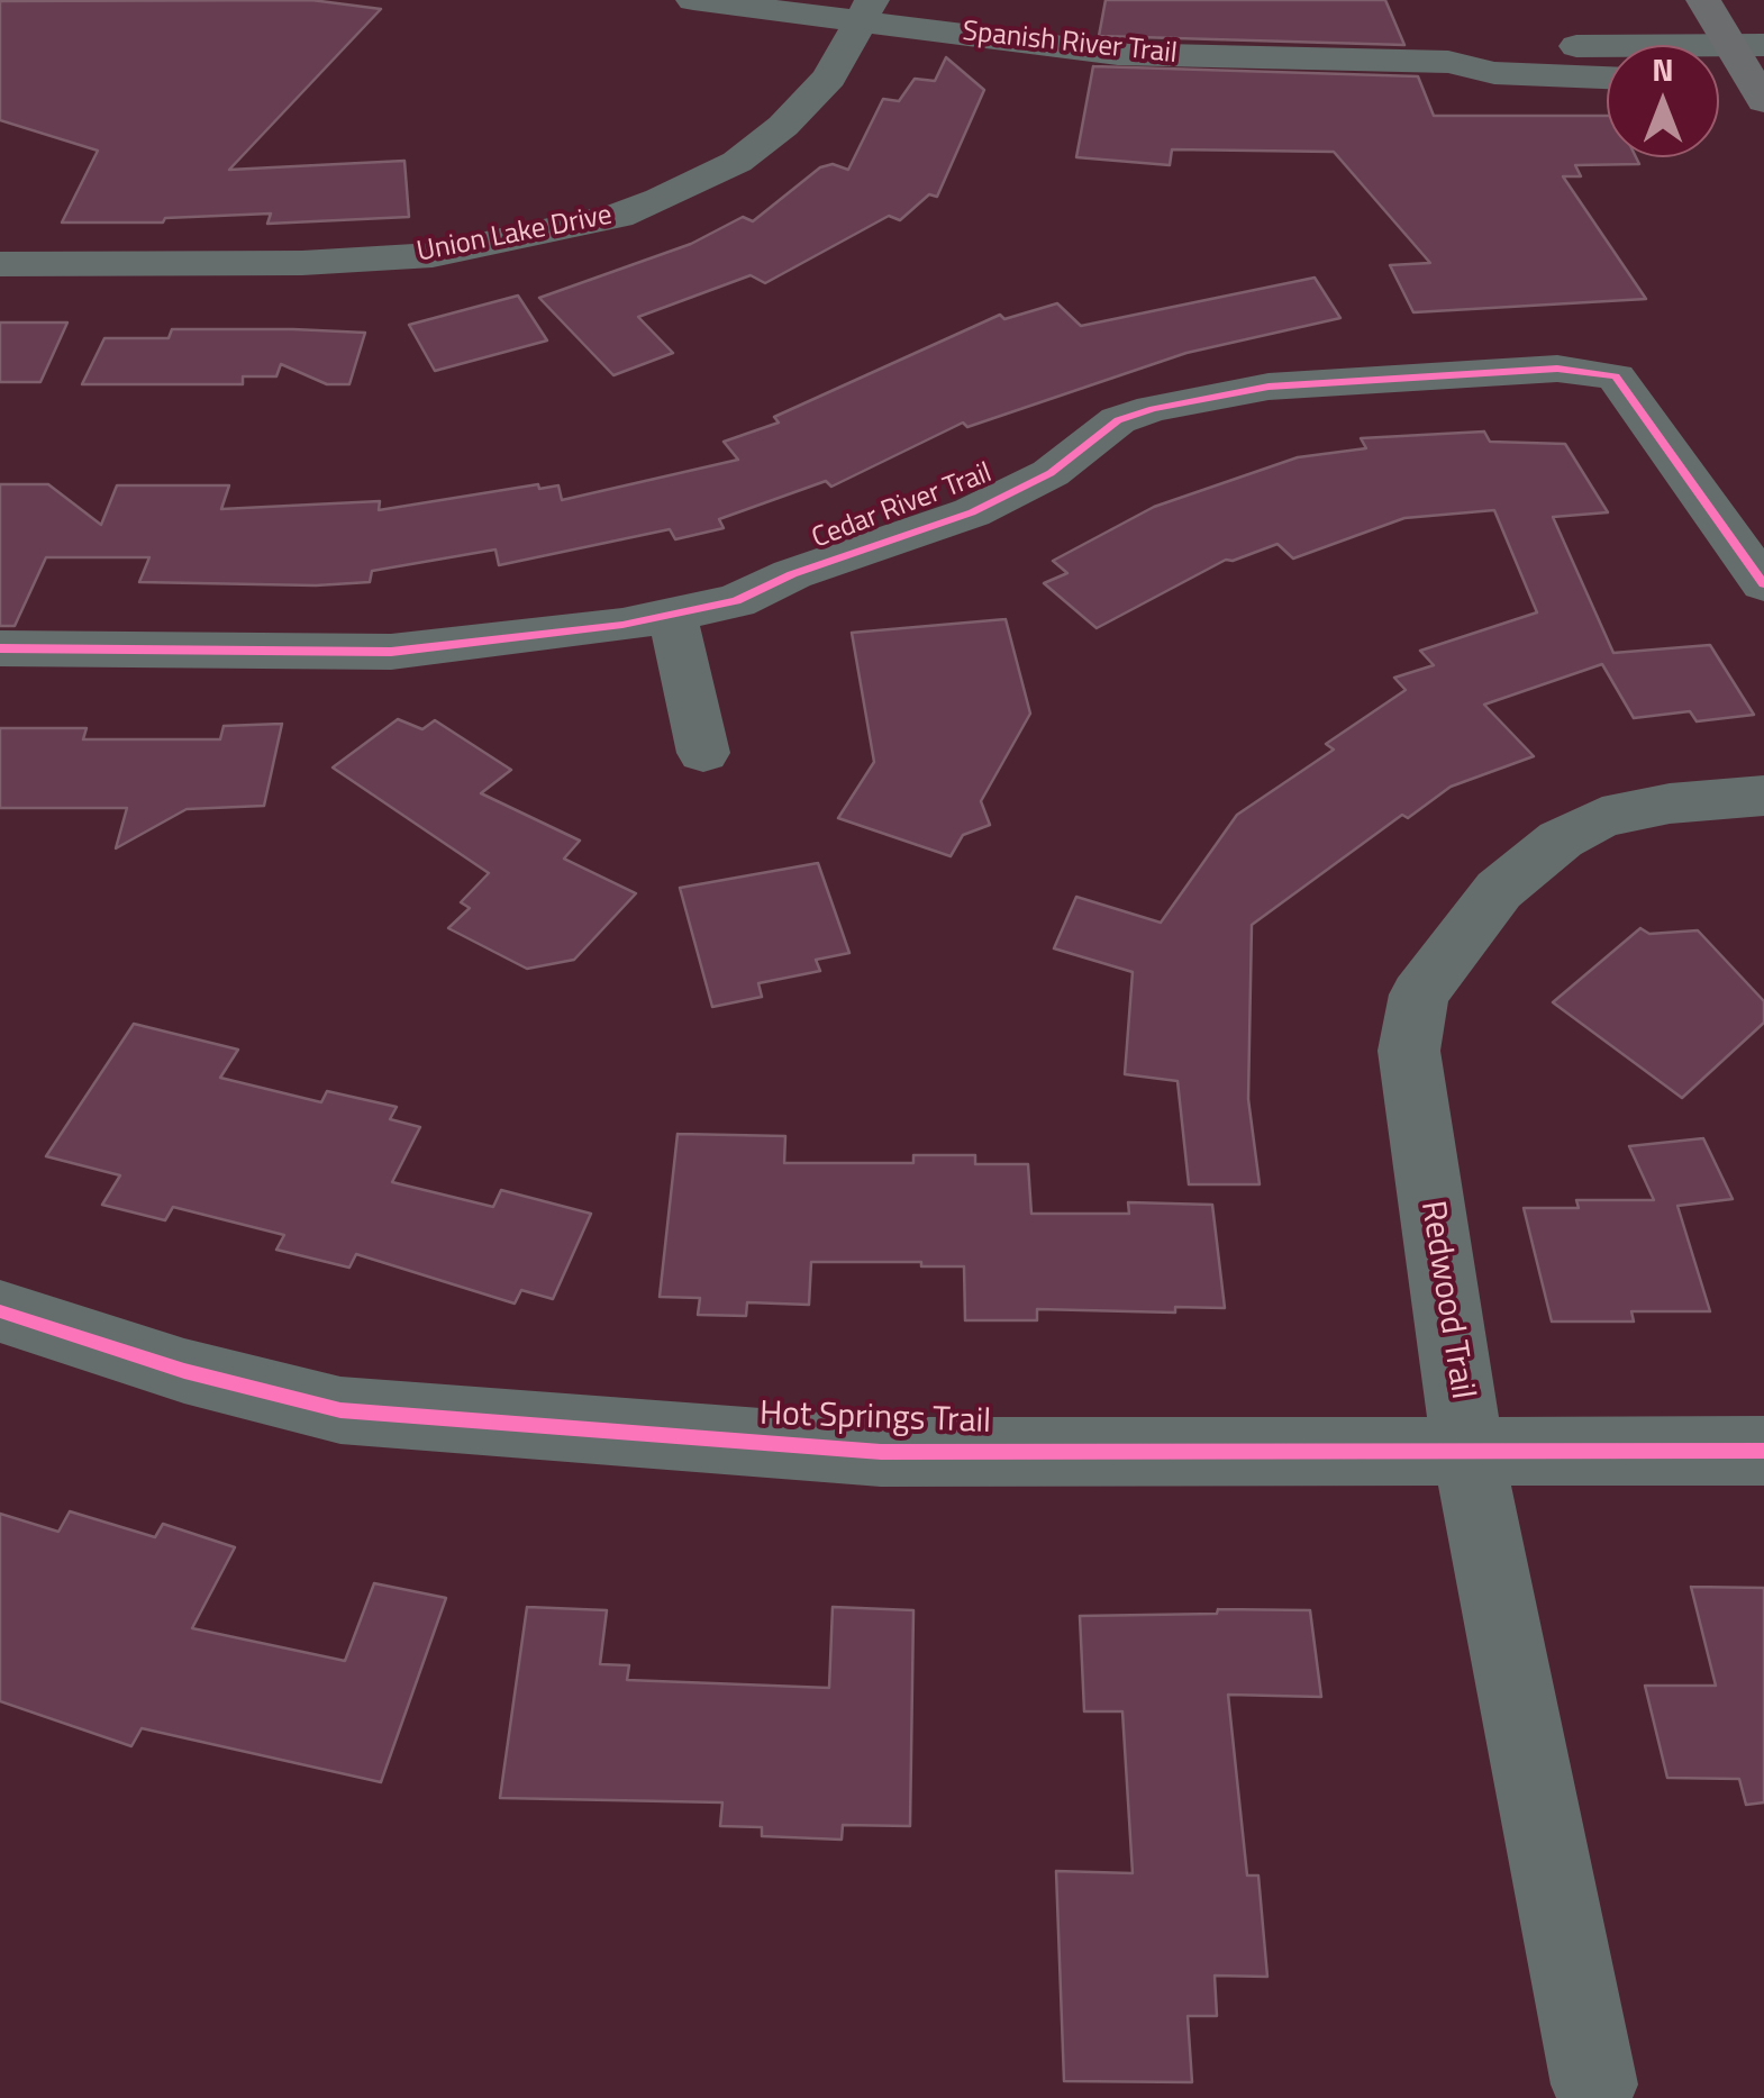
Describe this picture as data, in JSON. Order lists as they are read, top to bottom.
{
  "streets": {
    "street": [
      "Spanish River Trail",
      "Union Lake Drive",
      "Cedar River Trail",
      "Redwood Trail",
      "Hot Springs Trail"
    ]
  },
  "crossings": [
    ["Spanish River Trail", "Union Lake Drive"],
    ["Redwood Trail", "Hot Springs Trail"]
  ],
  "north": "top"
}
